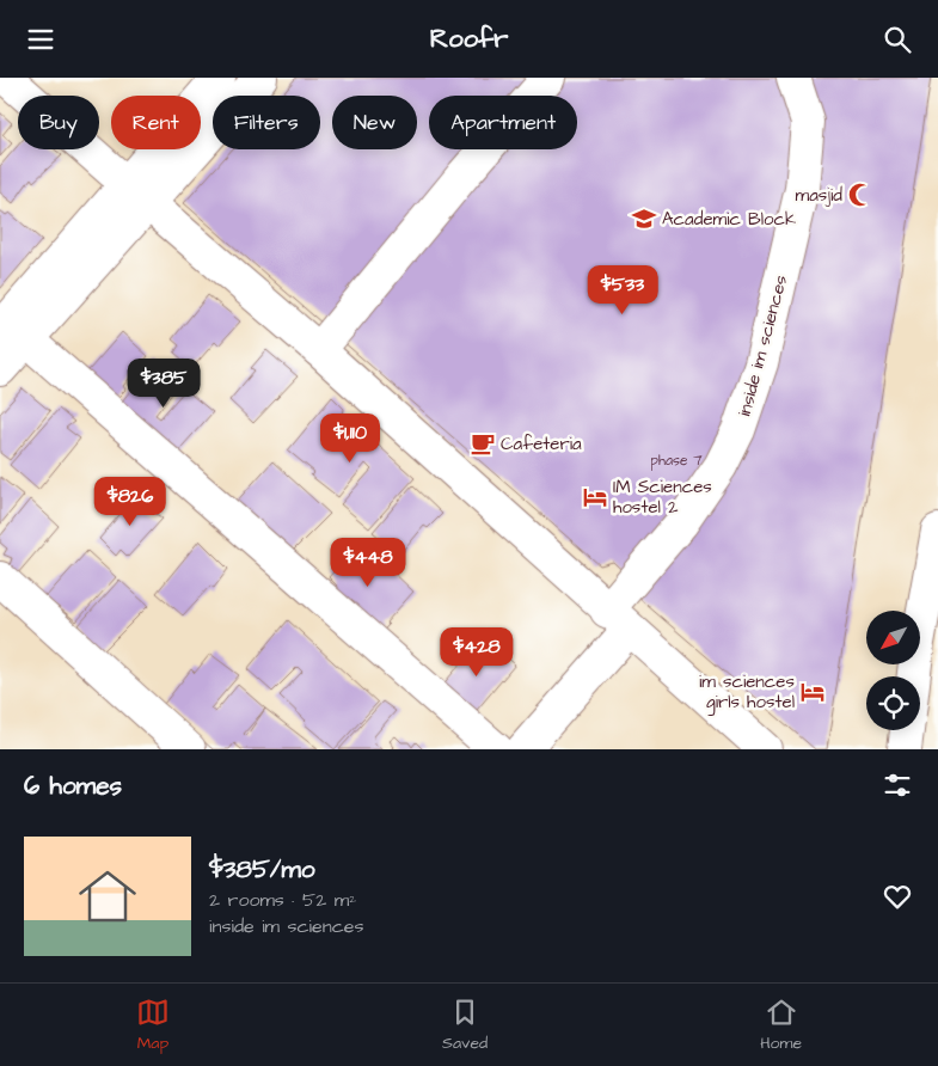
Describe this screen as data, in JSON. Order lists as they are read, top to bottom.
{
  "streets": {
    "street": ["inside im sciences"]
  },
  "places": {
    "mosque": ["masjid"],
    "school or university": ["Academic Block"],
    "cafe": ["Cafeteria"],
    "hotel": ["IM Sciences hostel 2", "im sciences girls hostel"]
  },
  "house_numbers": ["phase 7"],
  "north": "bottom left",
  "page": {
    "header": "Roofr",
    "chip": [
      "Buy",
      "Rent",
      "Filters",
      "New",
      "Apartment"
    ],
    "price": [
      "$533",
      "$385",
      "$1,110",
      "$826",
      "$448",
      "$428"
    ],
    "heading": "6 homes",
    "list": [
      {
        "name": "$385/mo",
        "note": "2 rooms · 52 m² · inside im sciences"
      }
    ],
    "tabs": ["Map", "Saved", "Home"]
  }
}
